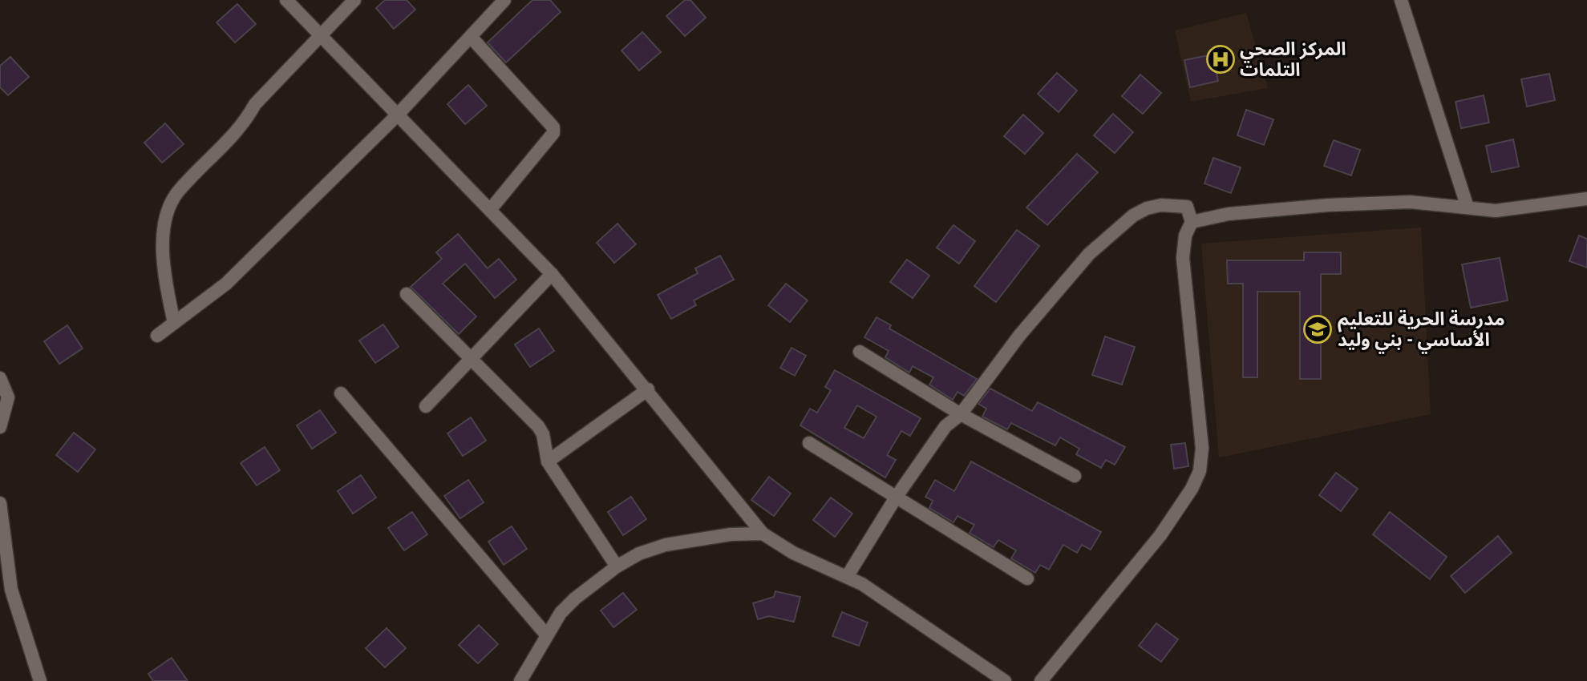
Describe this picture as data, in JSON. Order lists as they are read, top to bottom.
{
  "places": {
    "hospital": ["المركز الصحي التلمات"],
    "school or university": ["مدرسة الحرية للتعليم الأساسي - بني وليد"]
  }
}
